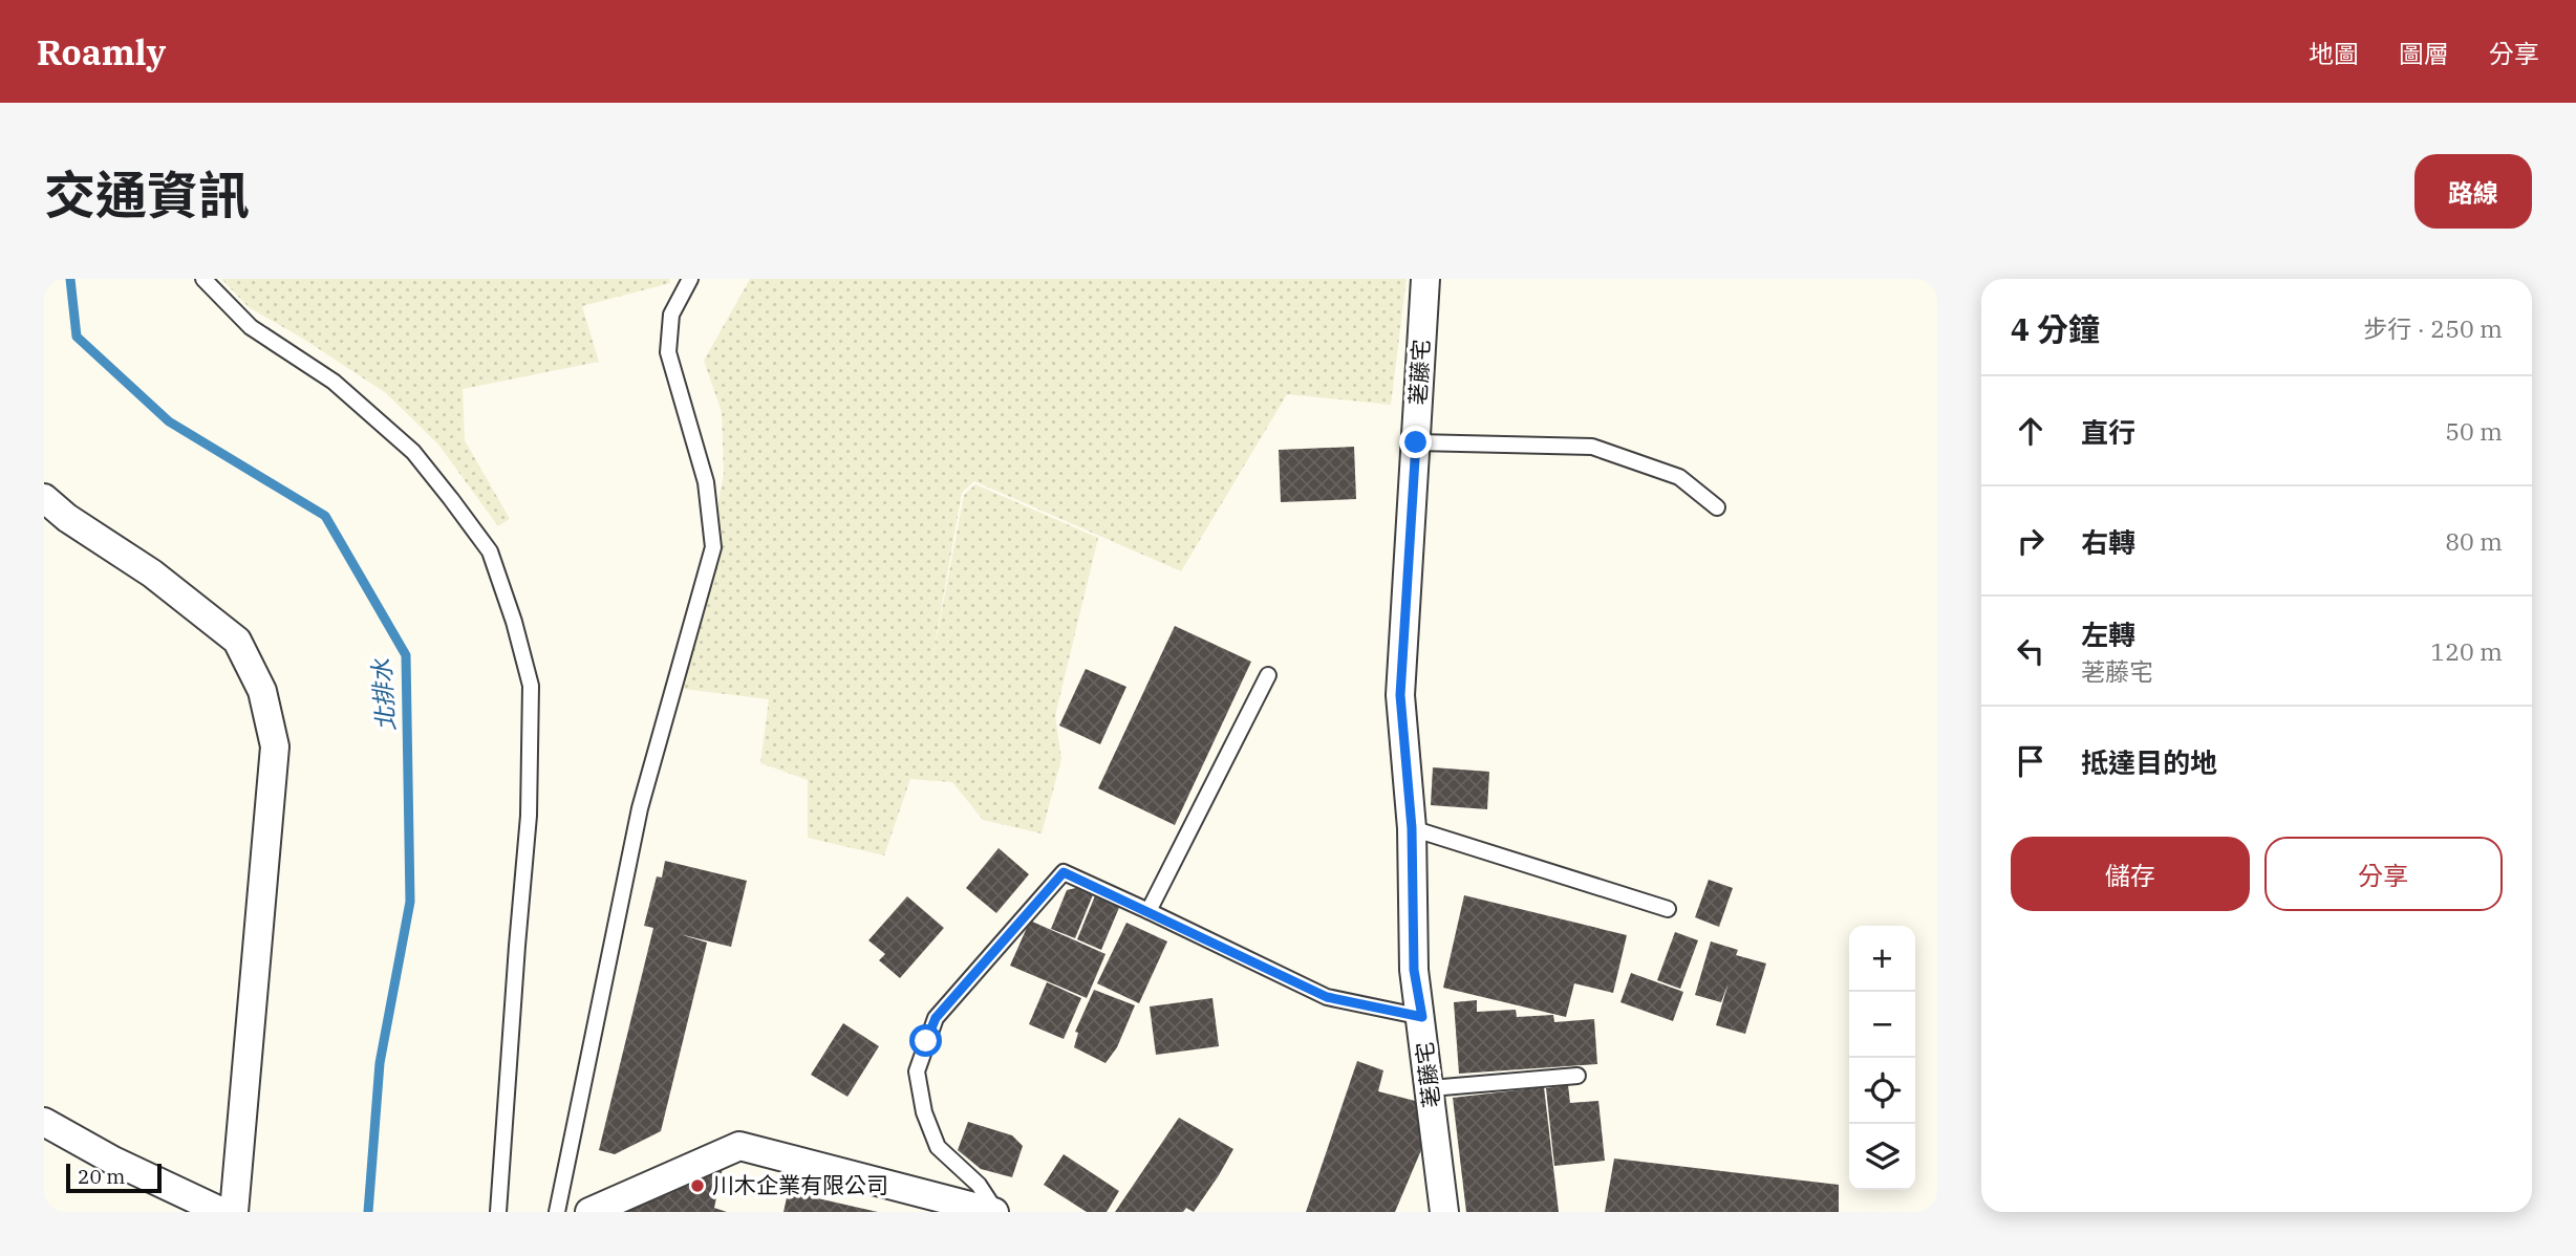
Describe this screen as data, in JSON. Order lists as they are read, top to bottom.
{
  "streets": {
    "street": ["荖藤宅"]
  },
  "water": ["北排水"],
  "places": ["川木企業有限公司"],
  "scale_bar": "20 m",
  "page": {
    "header": "Roamly",
    "nav": ["地圖", "圖層", "分享"],
    "title": "交通資訊",
    "buttons": [
      "路線",
      ["儲存", "分享"]
    ],
    "heading": ["4 分鐘", "步行 · 250 m"],
    "list": [
      ["直行", "50 m"],
      ["右轉", "80 m"],
      ["左轉", "荖藤宅", "120 m"],
      "抵達目的地"
    ],
    "map_buttons": ["+", "−"],
    "scale": "20 m"
  }
}
